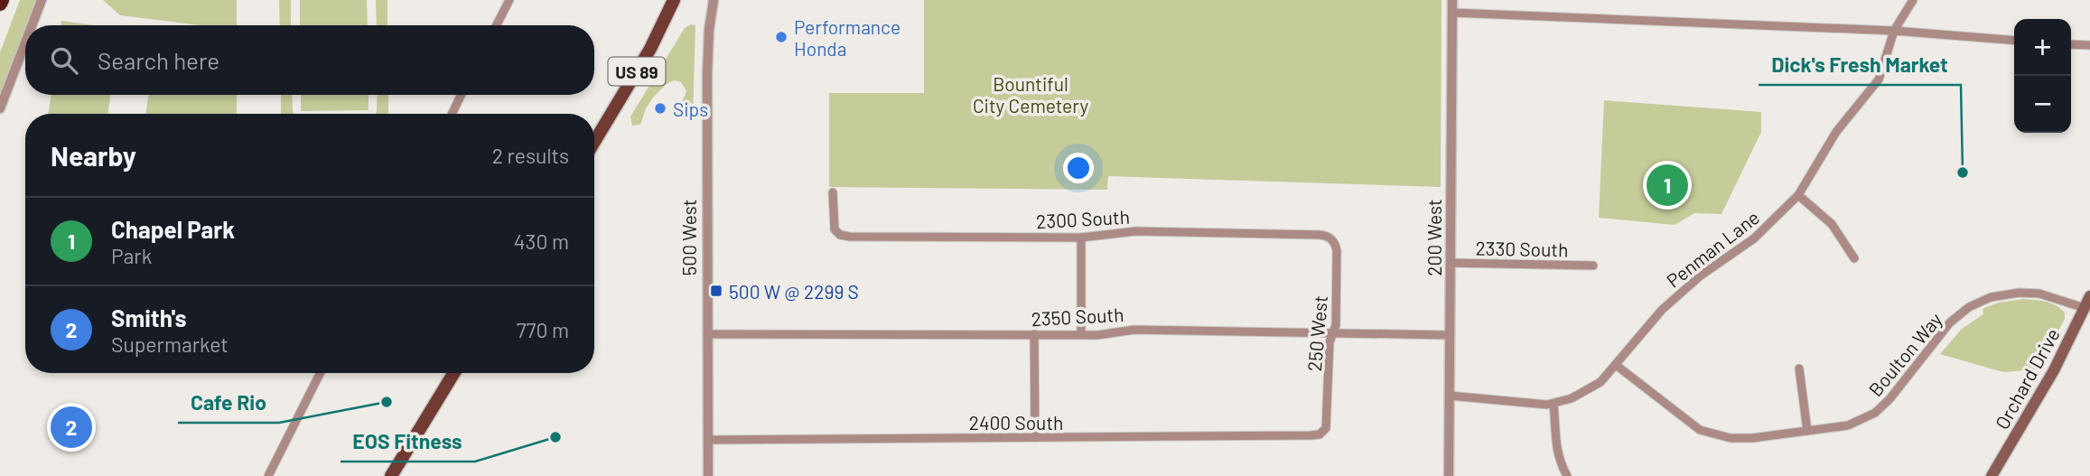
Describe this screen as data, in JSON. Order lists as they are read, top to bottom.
{
  "streets": {
    "main road": ["US 89", "Orchard Drive"],
    "street": [
      "2300 South",
      "500 West",
      "200 West",
      "2330 South",
      "Penman Lane",
      "2350 South",
      "250 West",
      "Boulton Way",
      "2400 South"
    ]
  },
  "crossings": [
    ["2300 South", "250 West"],
    ["500 West", "2350 South"],
    ["500 West", "2400 South"],
    ["200 West", "2330 South"],
    ["200 West", "Penman Lane"],
    ["200 West", "2350 South"],
    ["Penman Lane", "Boulton Way"],
    ["2350 South", "250 West"],
    ["250 West", "2400 South"],
    ["Boulton Way", "Orchard Drive"]
  ],
  "parks": ["Bountiful City Cemetery"],
  "places": {
    "other": [
      "Performance Honda",
      "Sips",
      "Dick's Fresh Market",
      "Cafe Rio",
      "EOS Fitness"
    ],
    "transit": ["500 W @ 2299 S"]
  },
  "page": {
    "map_buttons": ["+", "−"],
    "search": "Search here",
    "heading": ["Nearby", "2 results"],
    "pins": ["1", "2"],
    "list": [
      {
        "mark": "1",
        "name": "Chapel Park",
        "note": "Park",
        "value": "430 m"
      },
      {
        "mark": "2",
        "name": "Smith's",
        "note": "Supermarket",
        "value": "770 m"
      }
    ]
  }
}
